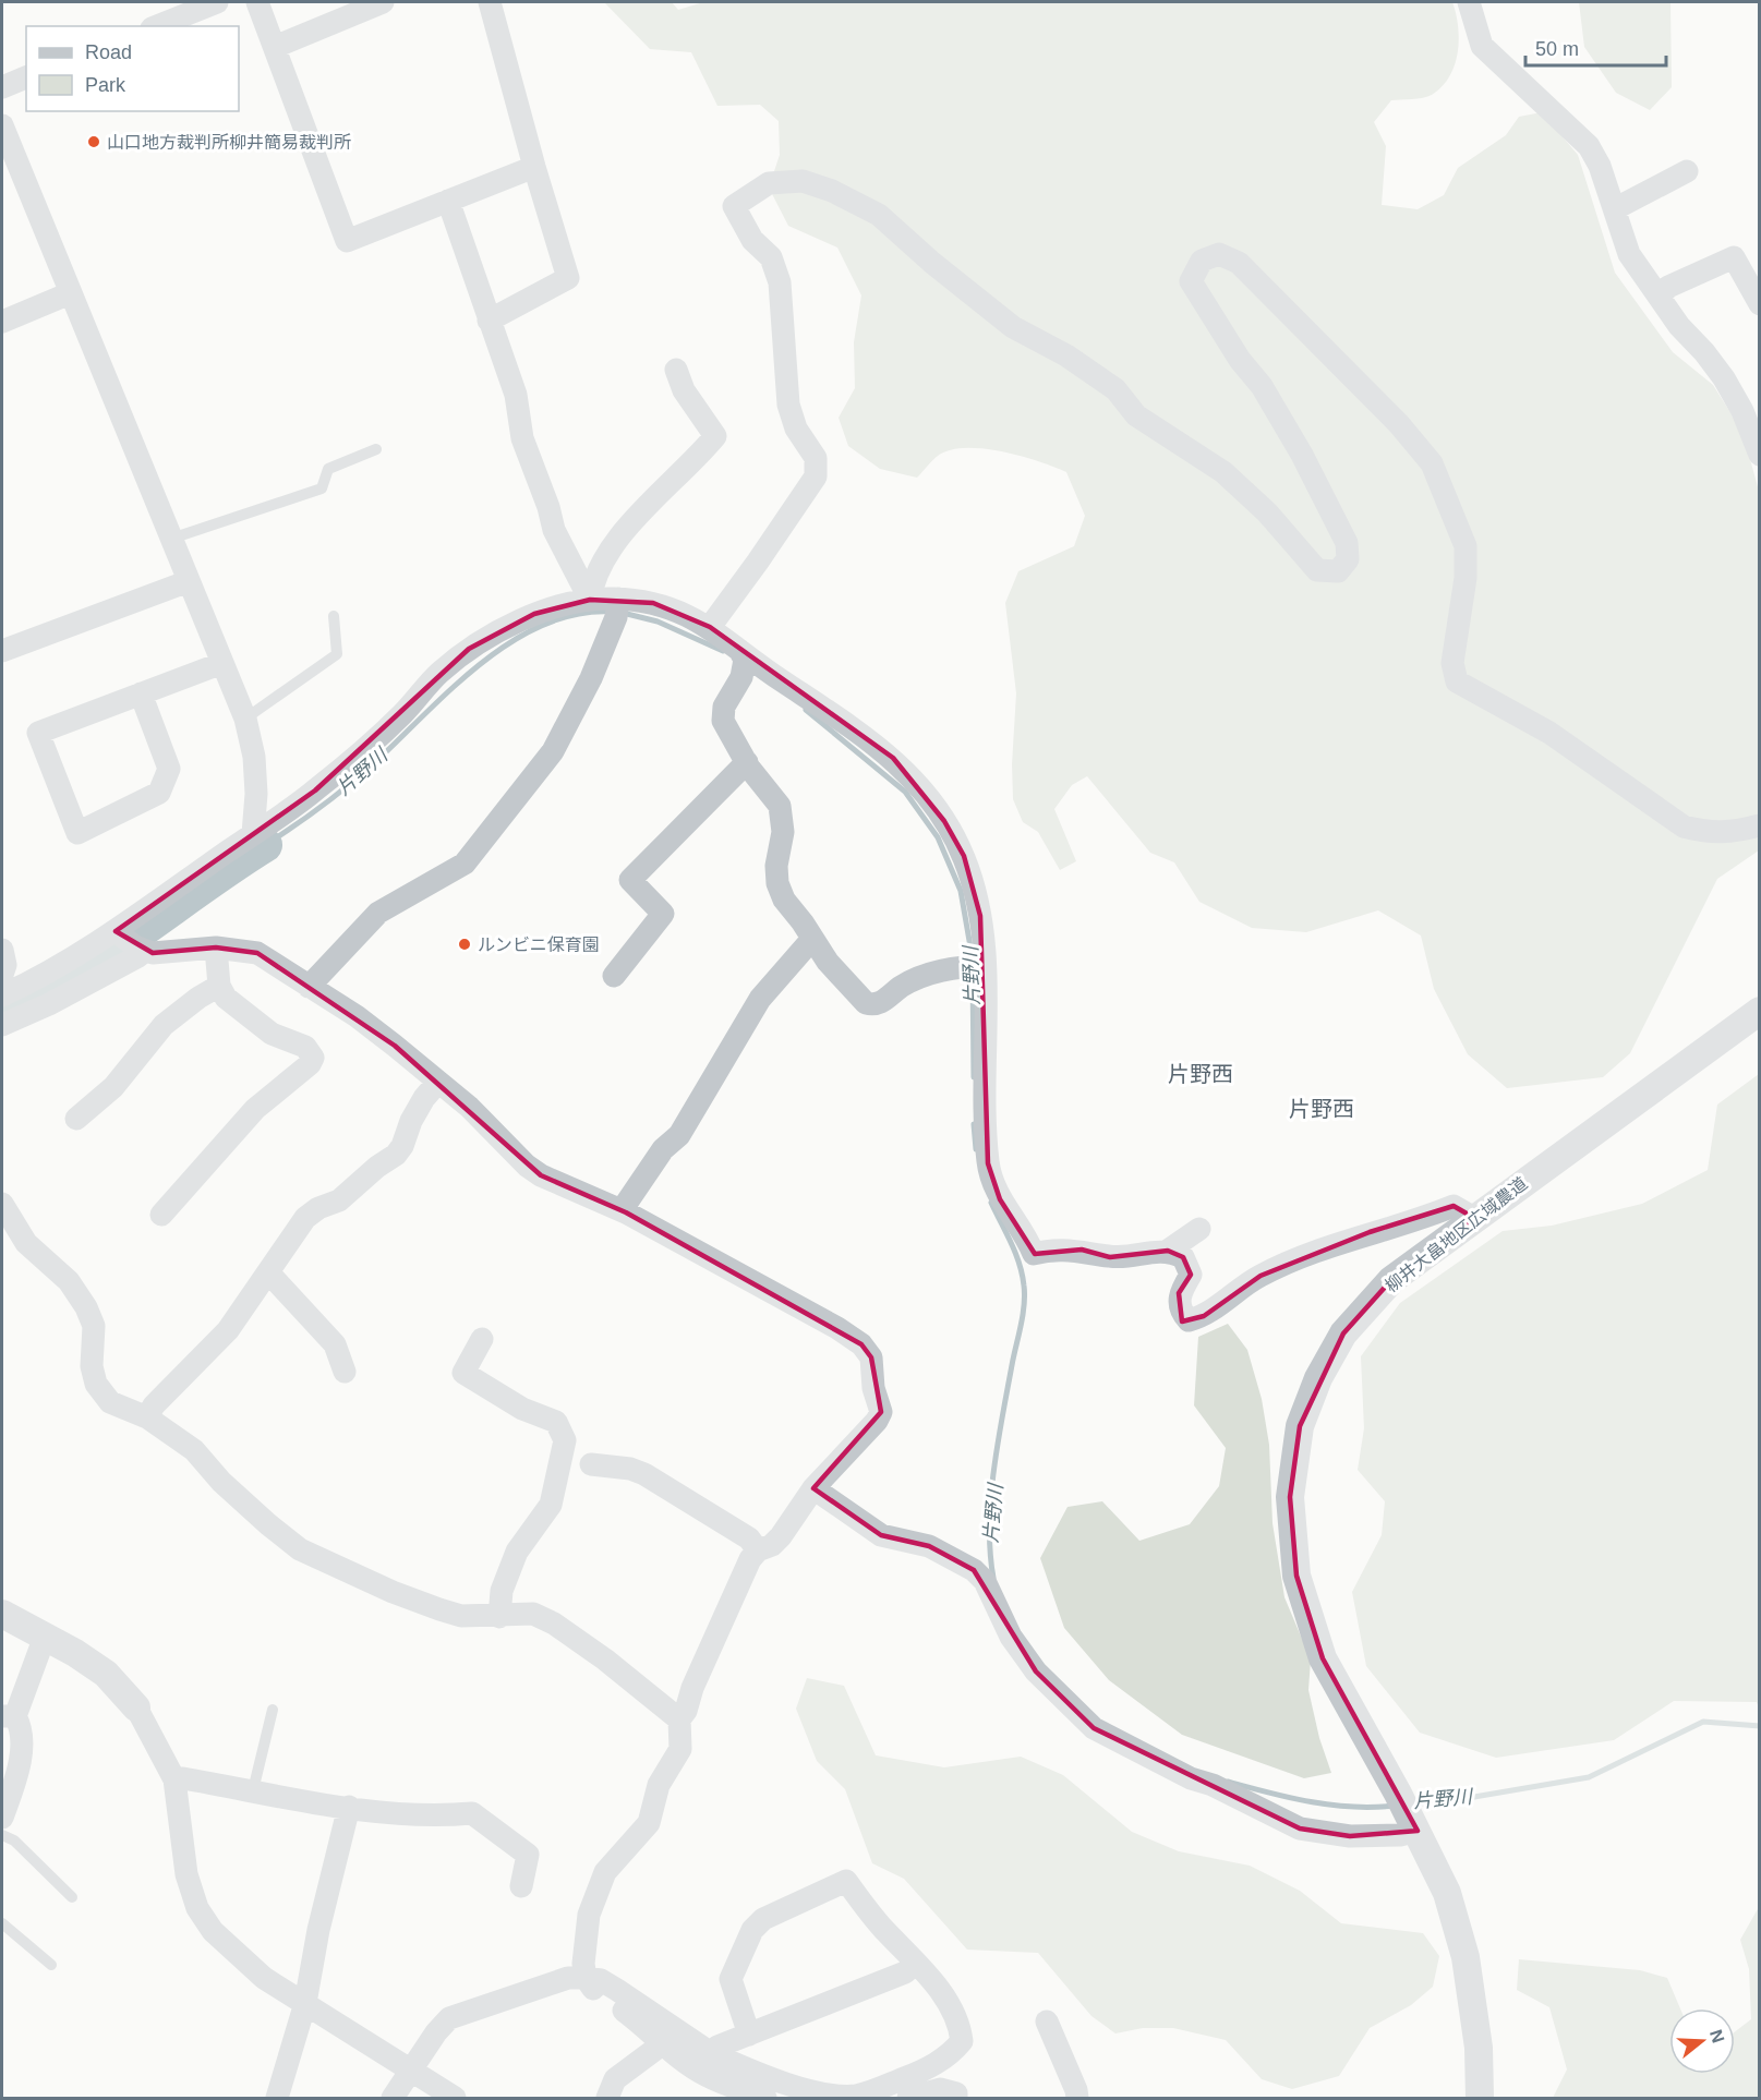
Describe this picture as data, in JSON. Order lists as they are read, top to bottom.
{
  "streets": {
    "street": ["柳井大畠地区広域農道"]
  },
  "districts": ["片野西", "片野西"],
  "water": ["片野川"],
  "places": ["山口地方裁判所柳井簡易裁判所", "ルンビニ保育園"],
  "legend": ["Road", "Park"],
  "scale_bar": "50 m",
  "north": "right"
}
